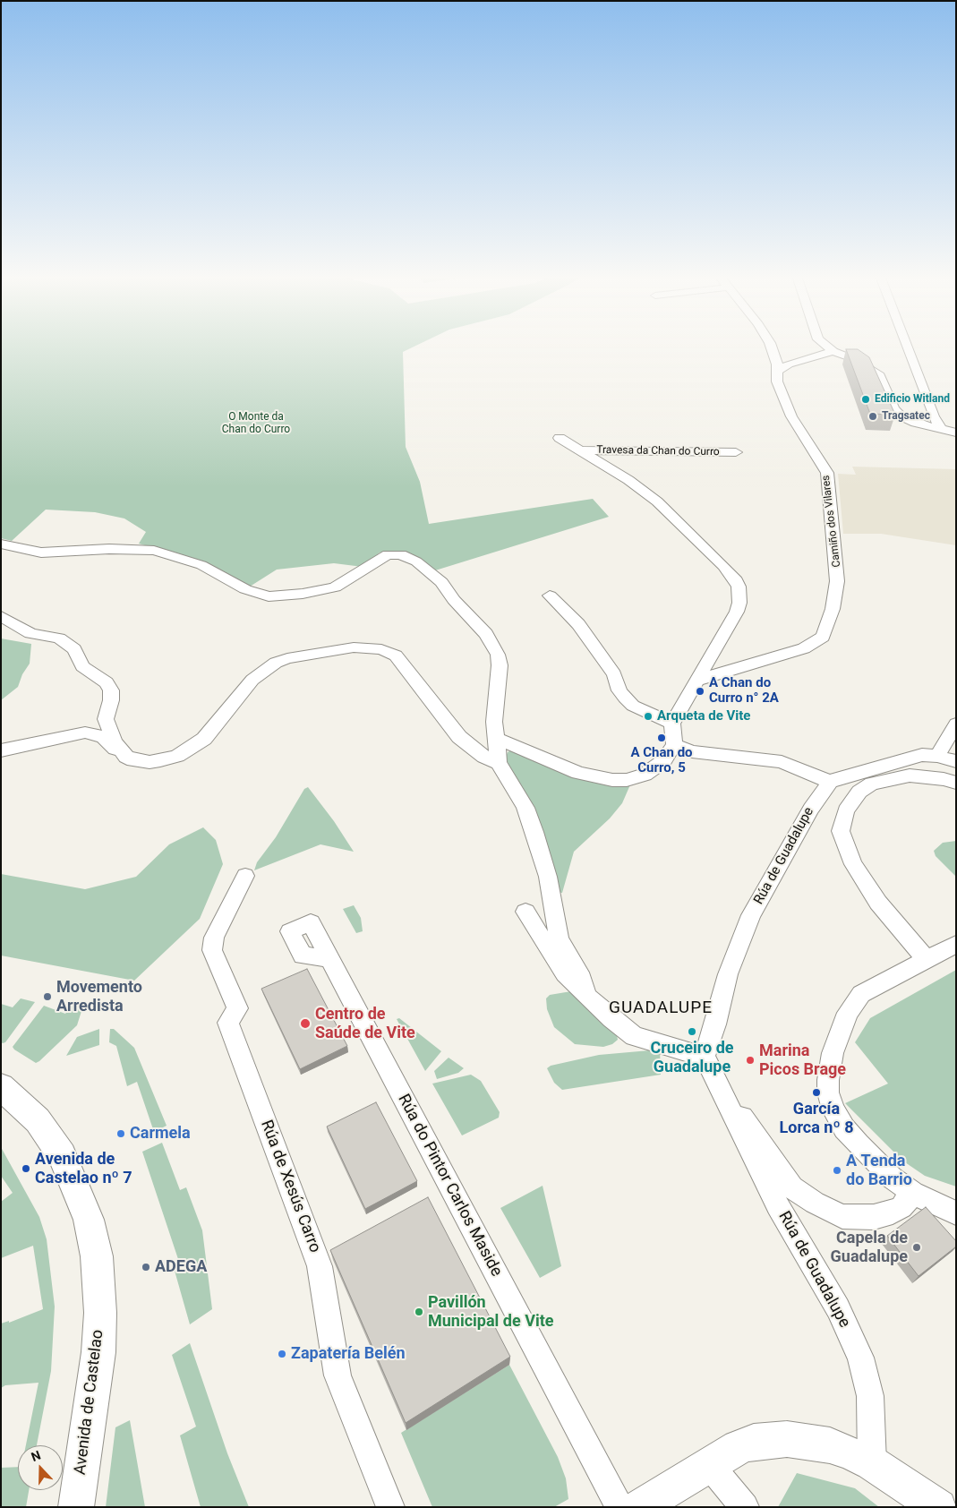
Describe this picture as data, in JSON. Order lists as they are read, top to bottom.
{
  "streets": {
    "street": [
      "Travesa da Chan do Curro",
      "Camiño dos Vilares",
      "Rúa de Guadalupe",
      "Rúa do Pintor Carlos Maside",
      "Rúa de Xesús Carro",
      "Avenida de Castelao"
    ]
  },
  "districts": ["GUADALUPE"],
  "parks": ["O Monte da Chan do Curro"],
  "places": [
    "Edificio Witland",
    "Tragsatec",
    "A Chan do Curro n° 2A",
    "Arqueta de Vite",
    "A Chan do Curro, 5",
    "Movemento Arredista",
    "Centro de Saúde de Vite",
    "Cruceiro de Guadalupe",
    "Marina Picos Brage",
    "García Lorca nº 8",
    "Carmela",
    "Avenida de Castelao nº 7",
    "A Tenda do Barrio",
    "Capela de Guadalupe",
    "ADEGA",
    "Pavillón Municipal de Vite",
    "Zapatería Belén"
  ],
  "north": "top"
}
